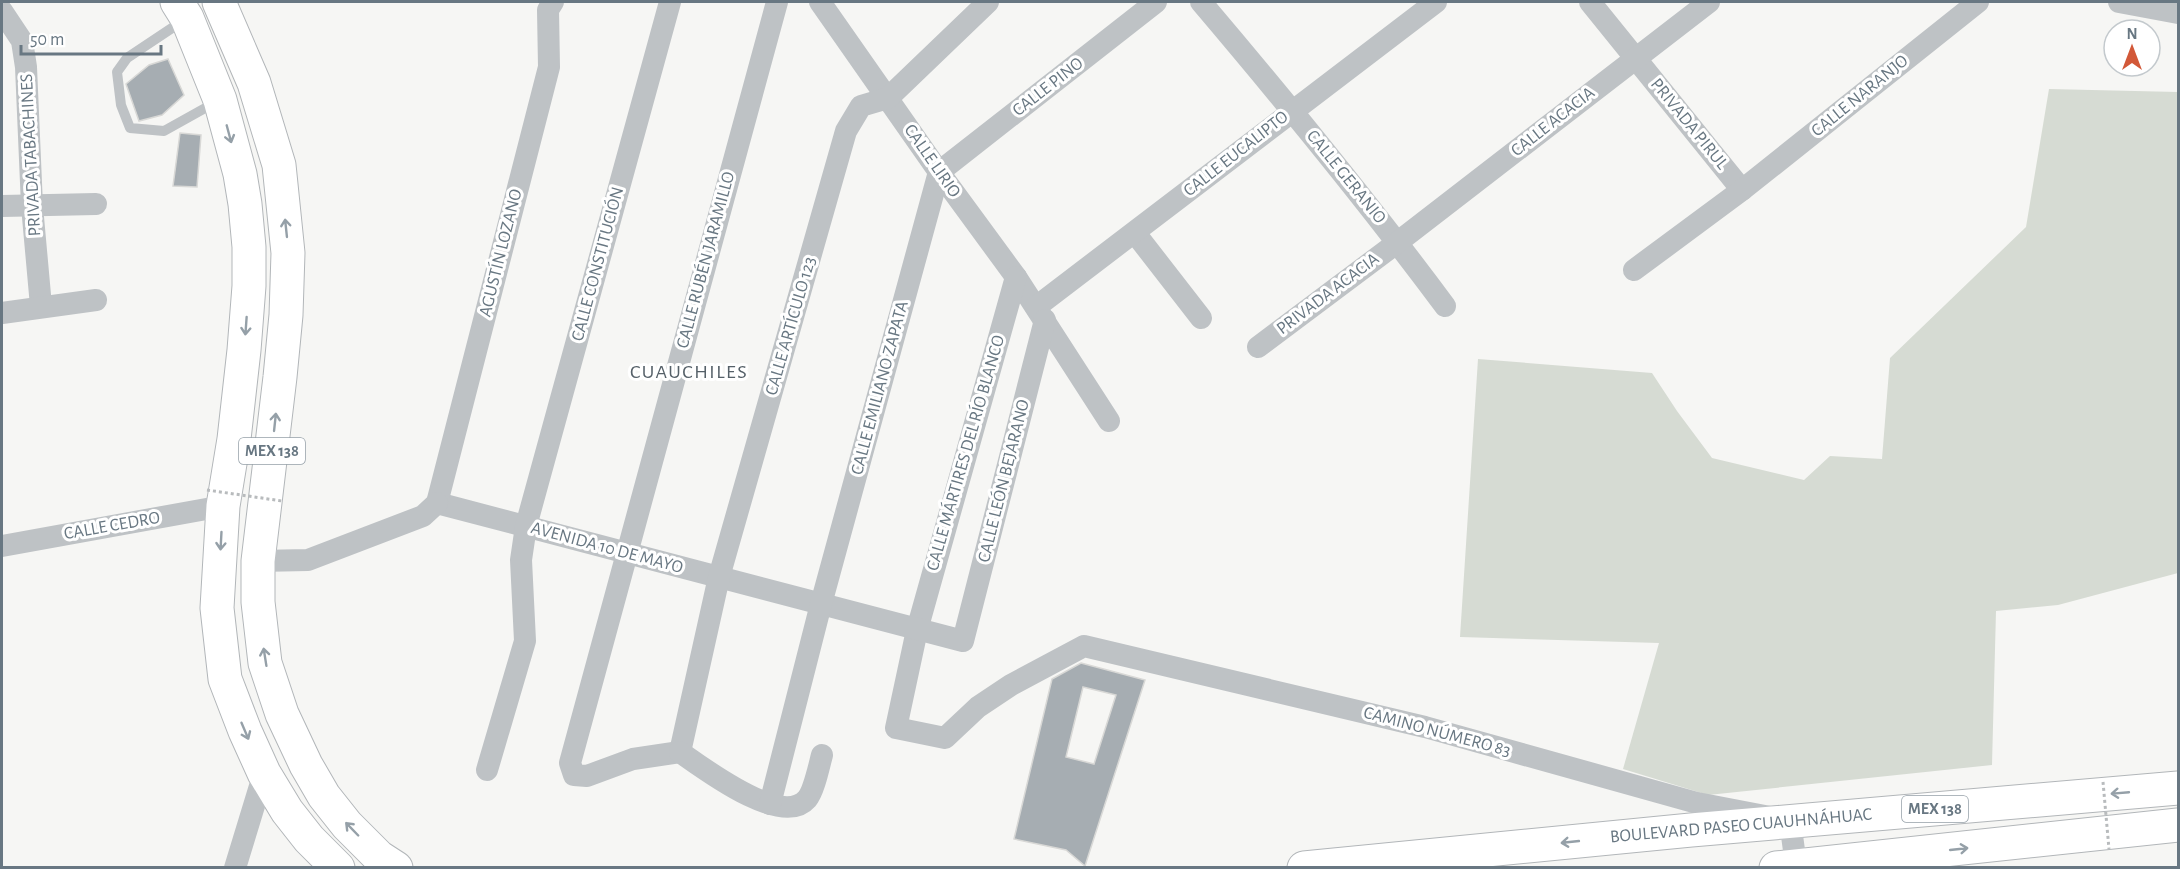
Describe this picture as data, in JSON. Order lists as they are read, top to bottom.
{
  "streets": {
    "main road": ["MEX 138", "BOULEVARD PASEO CUAUHNÁHUAC"],
    "street": [
      "CALLE PINO",
      "CALLE NARANJO",
      "CALLE ACACIA",
      "PRIVADA PIRUL",
      "CALLE EUCALIPTO",
      "PRIVADA TABACHINES",
      "CALLE LIRIO",
      "CALLE GERANIO",
      "AGUSTÍN LOZANO",
      "CALLE RUBÉN JARAMILLO",
      "CALLE CONSTITUCIÓN",
      "PRIVADA ACACIA",
      "CALLE ARTÍCULO 123",
      "CALLE EMILIANO ZAPATA",
      "CALLE MÁRTIRES DEL RÍO BLANCO",
      "CALLE LEÓN BEJARANO",
      "CALLE CEDRO",
      "AVENIDA 10 DE MAYO",
      "CAMINO NÚMERO 83"
    ]
  },
  "crossings": [
    ["CALLE PINO", "CALLE LIRIO"],
    ["CALLE PINO", "CALLE EMILIANO ZAPATA"],
    ["CALLE NARANJO", "PRIVADA PIRUL"],
    ["CALLE ACACIA", "PRIVADA PIRUL"],
    ["CALLE ACACIA", "CALLE GERANIO"],
    ["CALLE ACACIA", "PRIVADA ACACIA"],
    ["CALLE EUCALIPTO", "CALLE LIRIO"],
    ["CALLE EUCALIPTO", "CALLE GERANIO"],
    ["CALLE EUCALIPTO", "CALLE LEÓN BEJARANO"],
    ["CALLE LIRIO", "CALLE ARTÍCULO 123"],
    ["CALLE LIRIO", "CALLE EMILIANO ZAPATA"],
    ["CALLE LIRIO", "CALLE MÁRTIRES DEL RÍO BLANCO"],
    ["CALLE LIRIO", "CALLE LEÓN BEJARANO"],
    ["CALLE GERANIO", "PRIVADA ACACIA"],
    ["AGUSTÍN LOZANO", "AVENIDA 10 DE MAYO"],
    ["CALLE RUBÉN JARAMILLO", "CALLE ARTÍCULO 123"],
    ["CALLE RUBÉN JARAMILLO", "AVENIDA 10 DE MAYO"],
    ["CALLE CONSTITUCIÓN", "AVENIDA 10 DE MAYO"],
    ["CALLE ARTÍCULO 123", "AVENIDA 10 DE MAYO"],
    ["CALLE EMILIANO ZAPATA", "AVENIDA 10 DE MAYO"],
    ["MEX 138", "CALLE CEDRO"],
    ["CALLE MÁRTIRES DEL RÍO BLANCO", "AVENIDA 10 DE MAYO"],
    ["CALLE MÁRTIRES DEL RÍO BLANCO", "CAMINO NÚMERO 83"],
    ["CALLE LEÓN BEJARANO", "AVENIDA 10 DE MAYO"],
    ["CAMINO NÚMERO 83", "BOULEVARD PASEO CUAUHNÁHUAC"]
  ],
  "districts": ["CUAUCHILES"],
  "scale_bar": "50 m",
  "north": "top"
}
